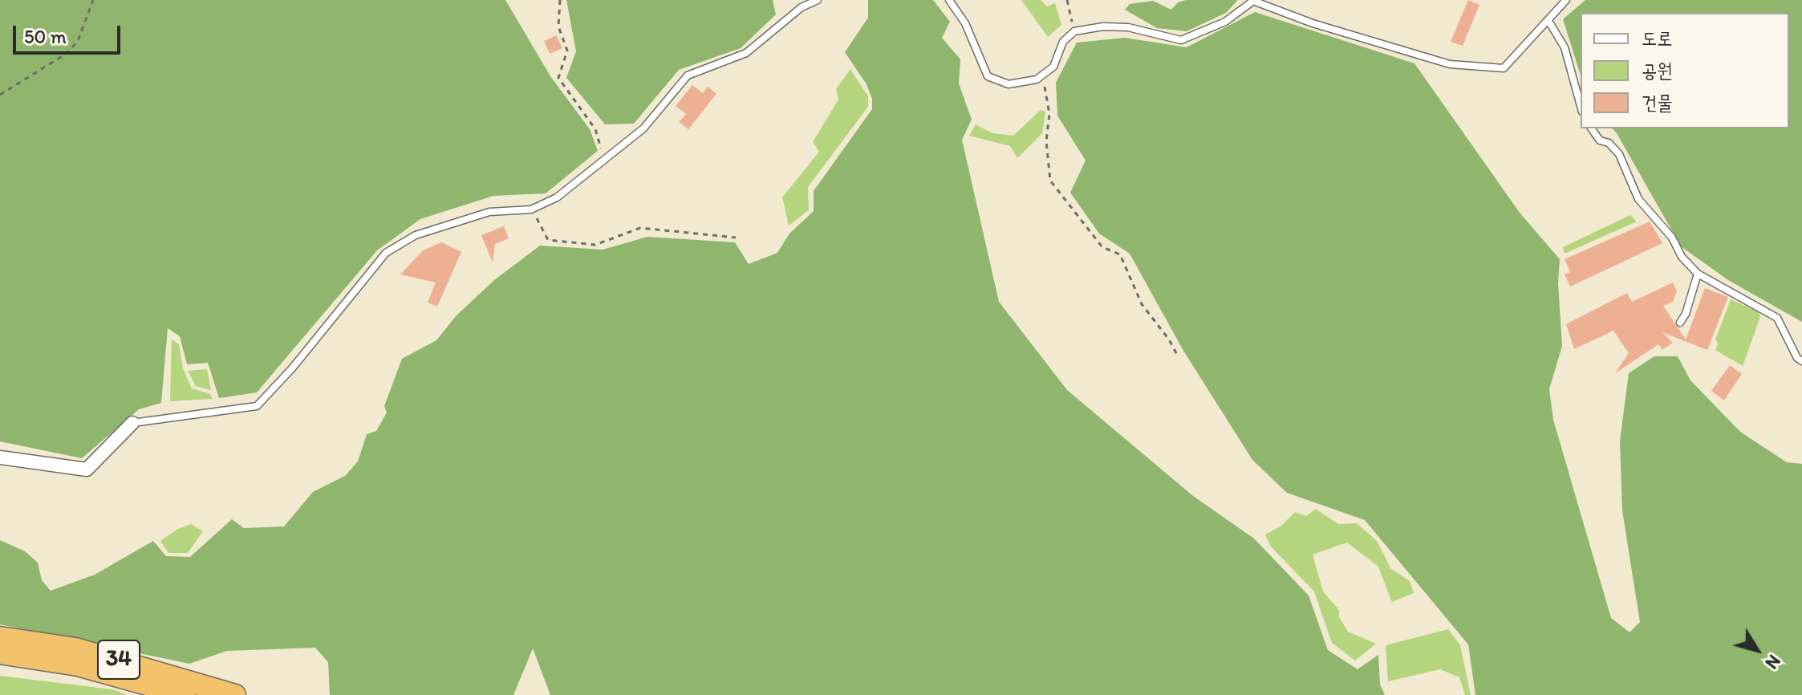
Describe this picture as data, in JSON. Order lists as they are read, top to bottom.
{
  "streets": {
    "highway": ["34"]
  },
  "legend": ["도로", "공원", "건물"],
  "scale_bar": "50 m",
  "north": "bottom right"
}
